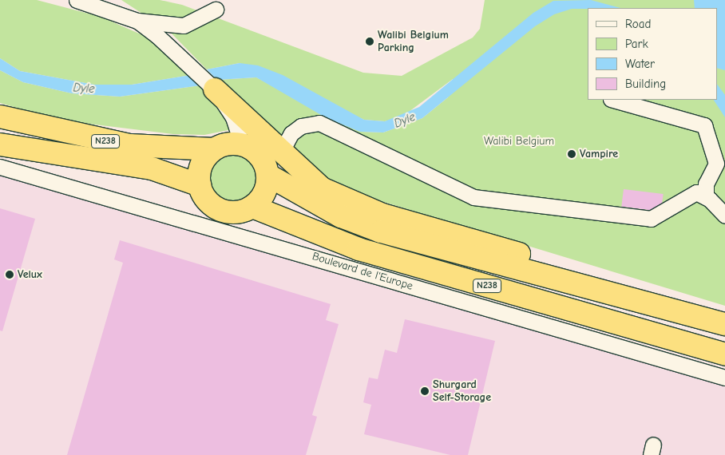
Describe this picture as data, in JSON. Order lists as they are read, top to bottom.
{
  "streets": {
    "highway": ["N238", "Boulevard de l'Europe"]
  },
  "crossings": [
    ["N238", "Boulevard de l'Europe"]
  ],
  "water": ["Dyle"],
  "parks": ["Walibi Belgium"],
  "places": [
    "Walibi Belgium Parking",
    "Vampire",
    "Velux",
    "Shurgard Self-Storage"
  ],
  "legend": [
    "Road",
    "Park",
    "Water",
    "Building"
  ]
}
